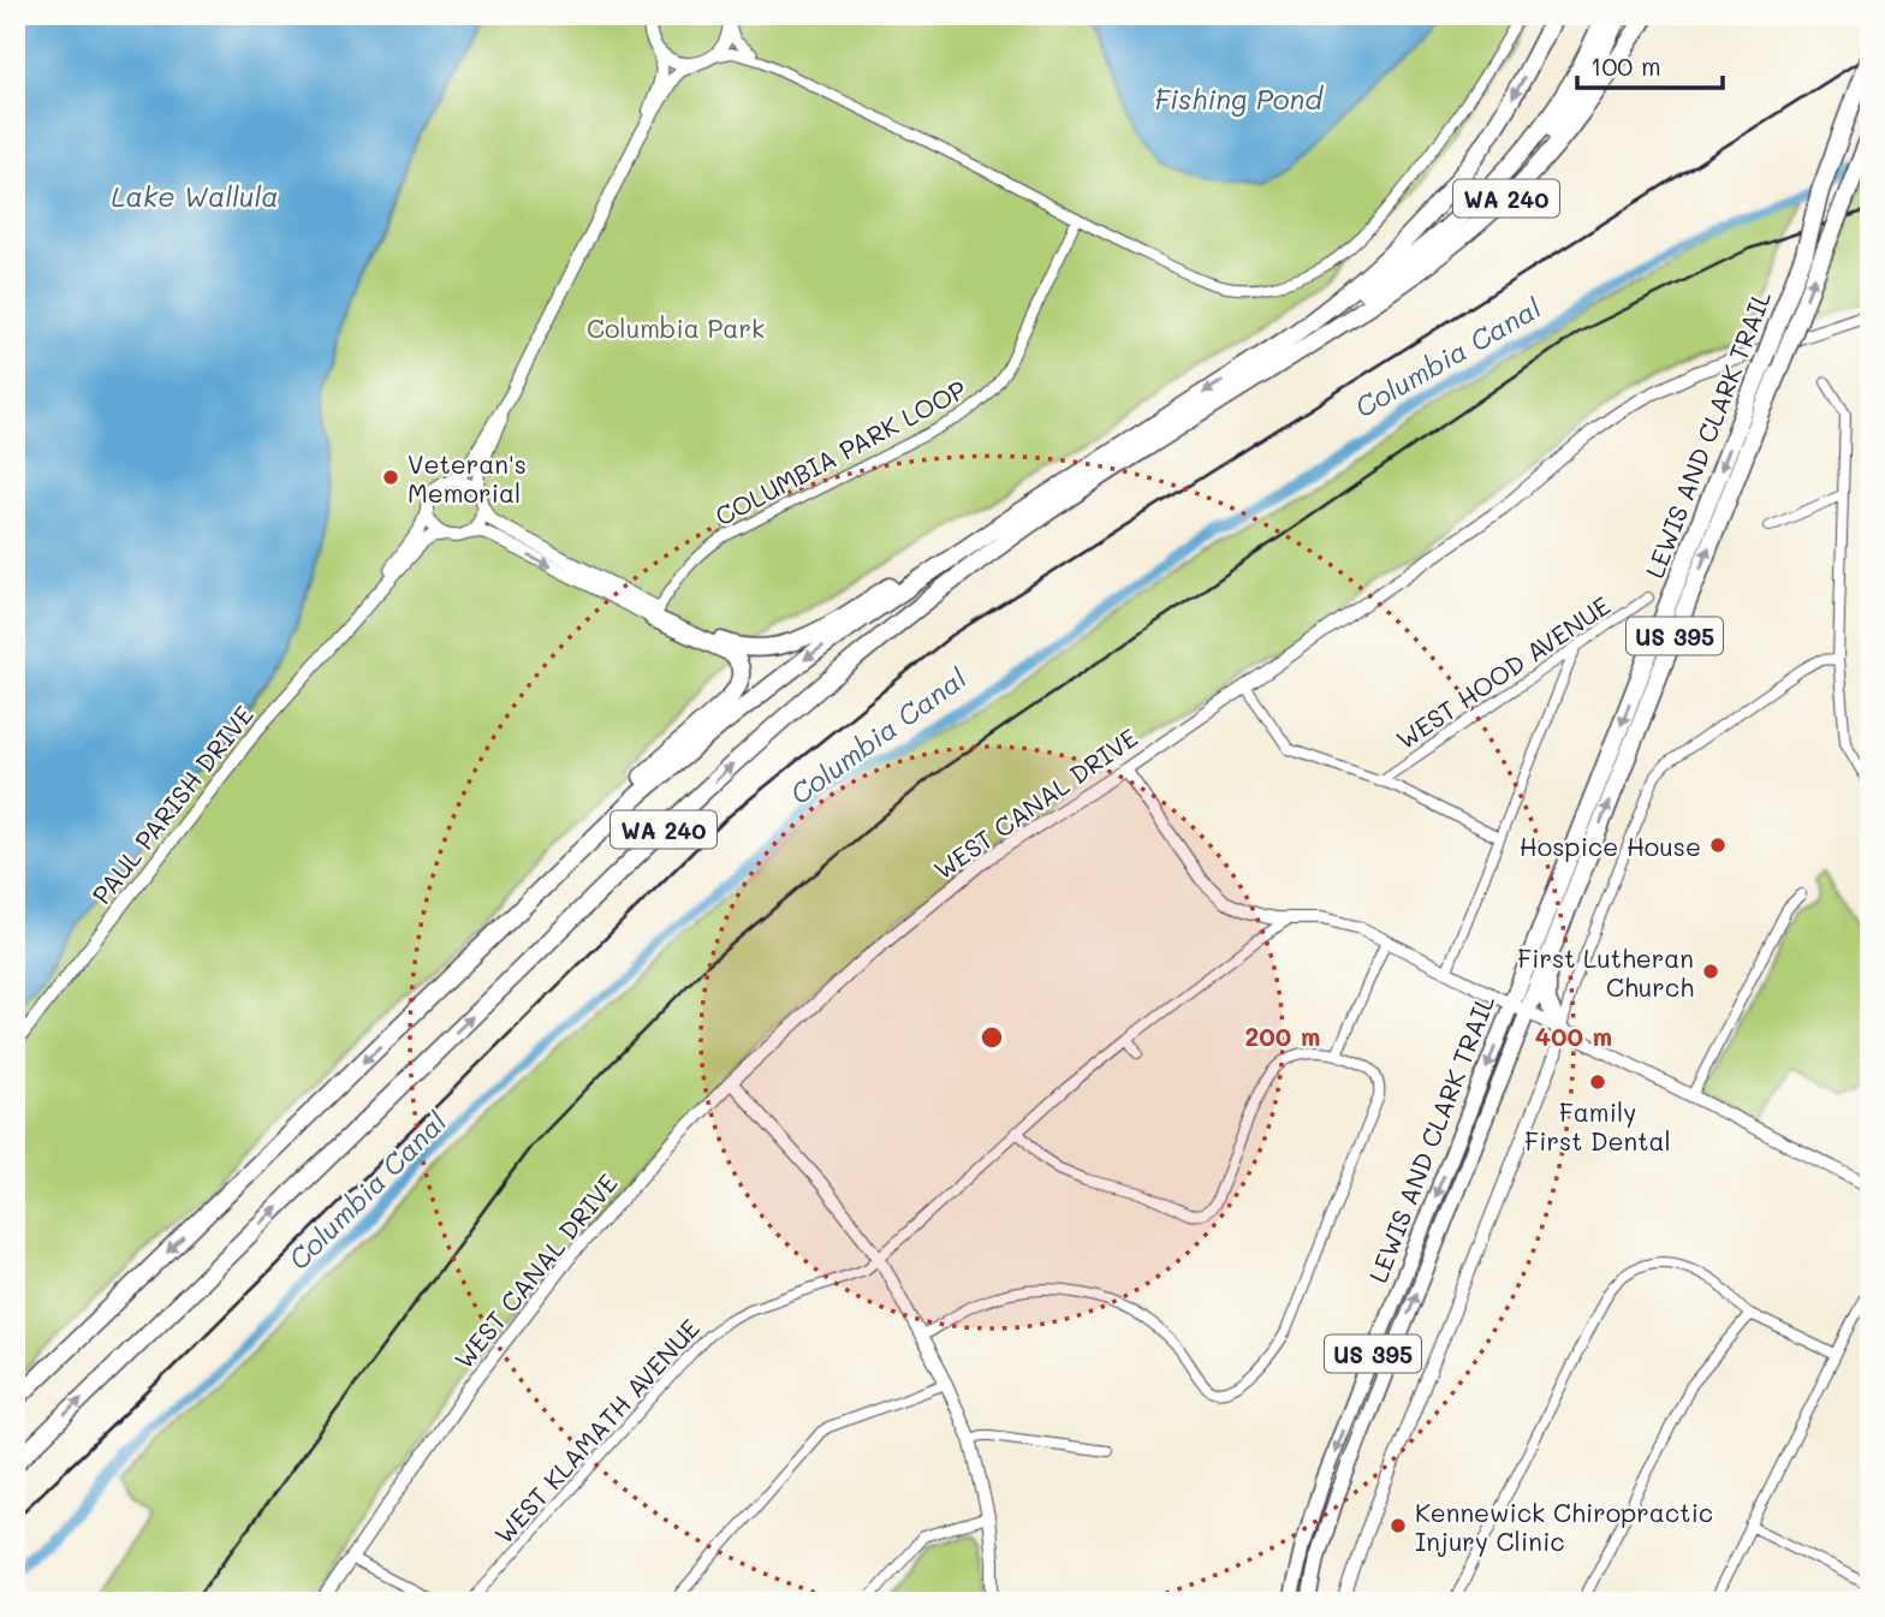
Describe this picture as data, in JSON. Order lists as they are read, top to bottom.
{
  "streets": {
    "highway": ["WA 240", "LEWIS AND CLARK TRAIL", "US 395"],
    "street": [
      "COLUMBIA PARK LOOP",
      "WEST HOOD AVENUE",
      "WEST CANAL DRIVE",
      "PAUL PARISH DRIVE",
      "WEST KLAMATH AVENUE"
    ]
  },
  "water": ["Fishing Pond", "Lake Wallula", "Columbia Canal"],
  "parks": ["Columbia Park"],
  "places": [
    "Veteran's Memorial",
    "Hospice House",
    "First Lutheran Church",
    "Family First Dental",
    "Kennewick Chiropractic Injury Clinic"
  ],
  "scale_bar": "100 m",
  "rings": ["200 m", "400 m"]
}
